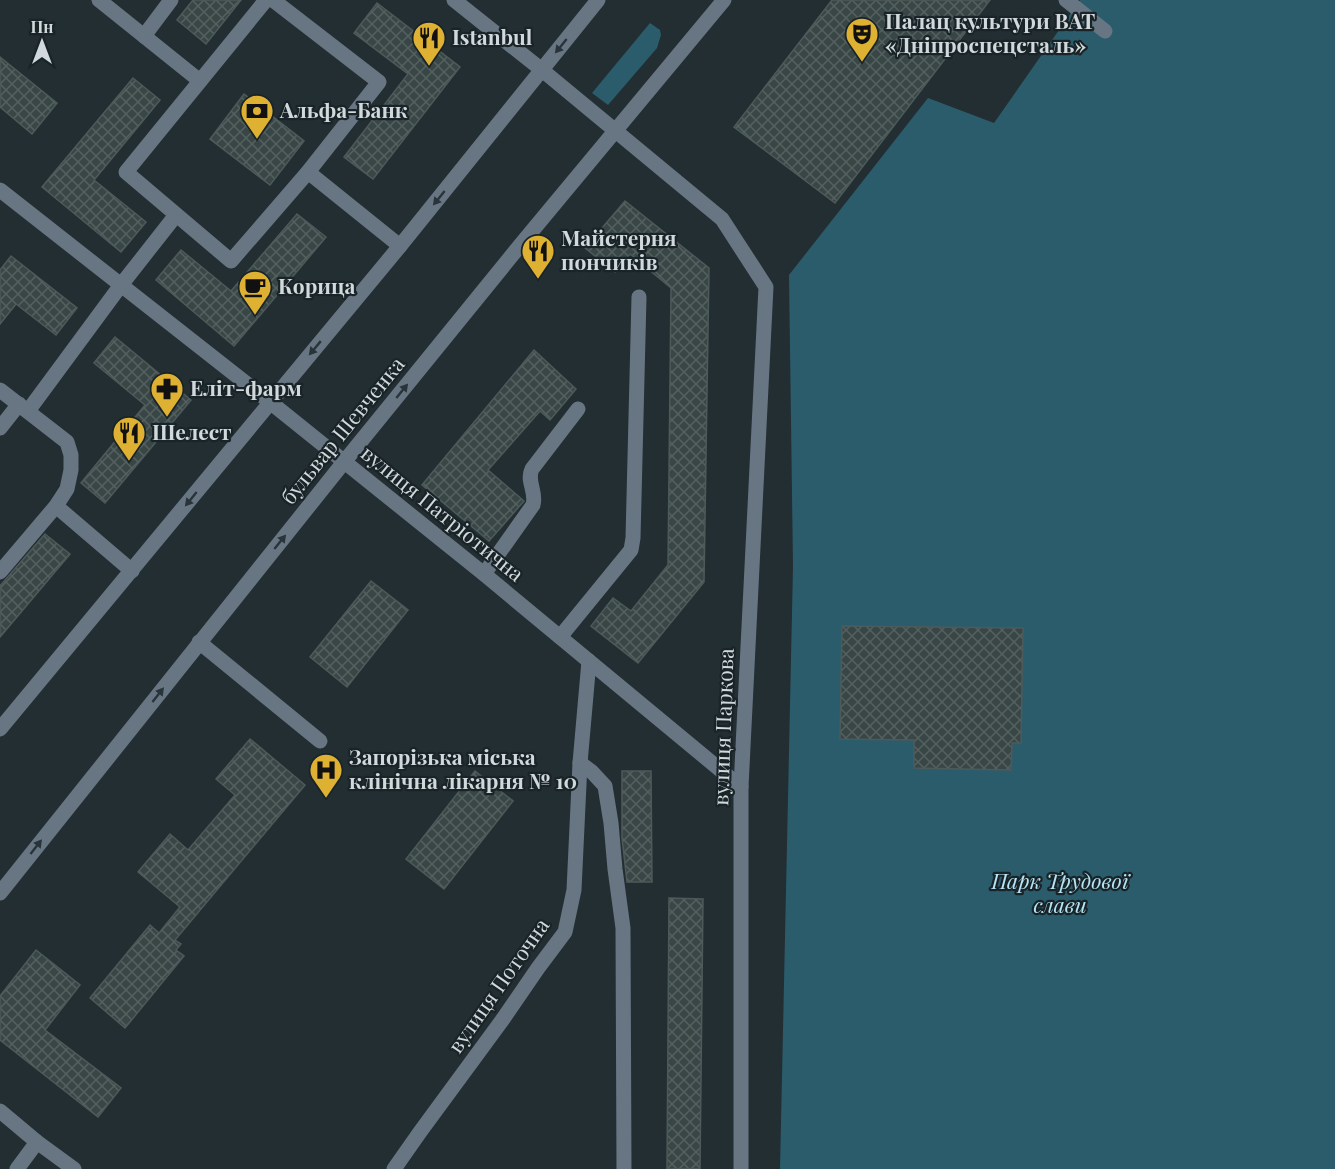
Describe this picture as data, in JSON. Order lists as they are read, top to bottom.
{
  "streets": {
    "street": [
      "бульвар Шевченка",
      "вулиця Патріотична",
      "вулиця Паркова",
      "вулиця Поточна"
    ]
  },
  "crossings": [
    ["бульвар Шевченка", "вулиця Патріотична"],
    ["бульвар Шевченка", "вулиця Паркова"],
    ["вулиця Патріотична", "вулиця Паркова"],
    ["вулиця Патріотична", "вулиця Поточна"]
  ],
  "parks": ["Парк Трудової слави"],
  "places": {
    "theatre": ["Палац культури ВАТ «Дніпроспецсталь»"],
    "restaurant": ["Istanbul", "Майстерня пончиків", "Шелест"],
    "bank": ["Альфа-Банк"],
    "cafe": ["Корица"],
    "pharmacy": ["Еліт-фарм"],
    "hospital": ["Запорізька міська клінічна лікарня № 10"]
  },
  "north": "top"
}
